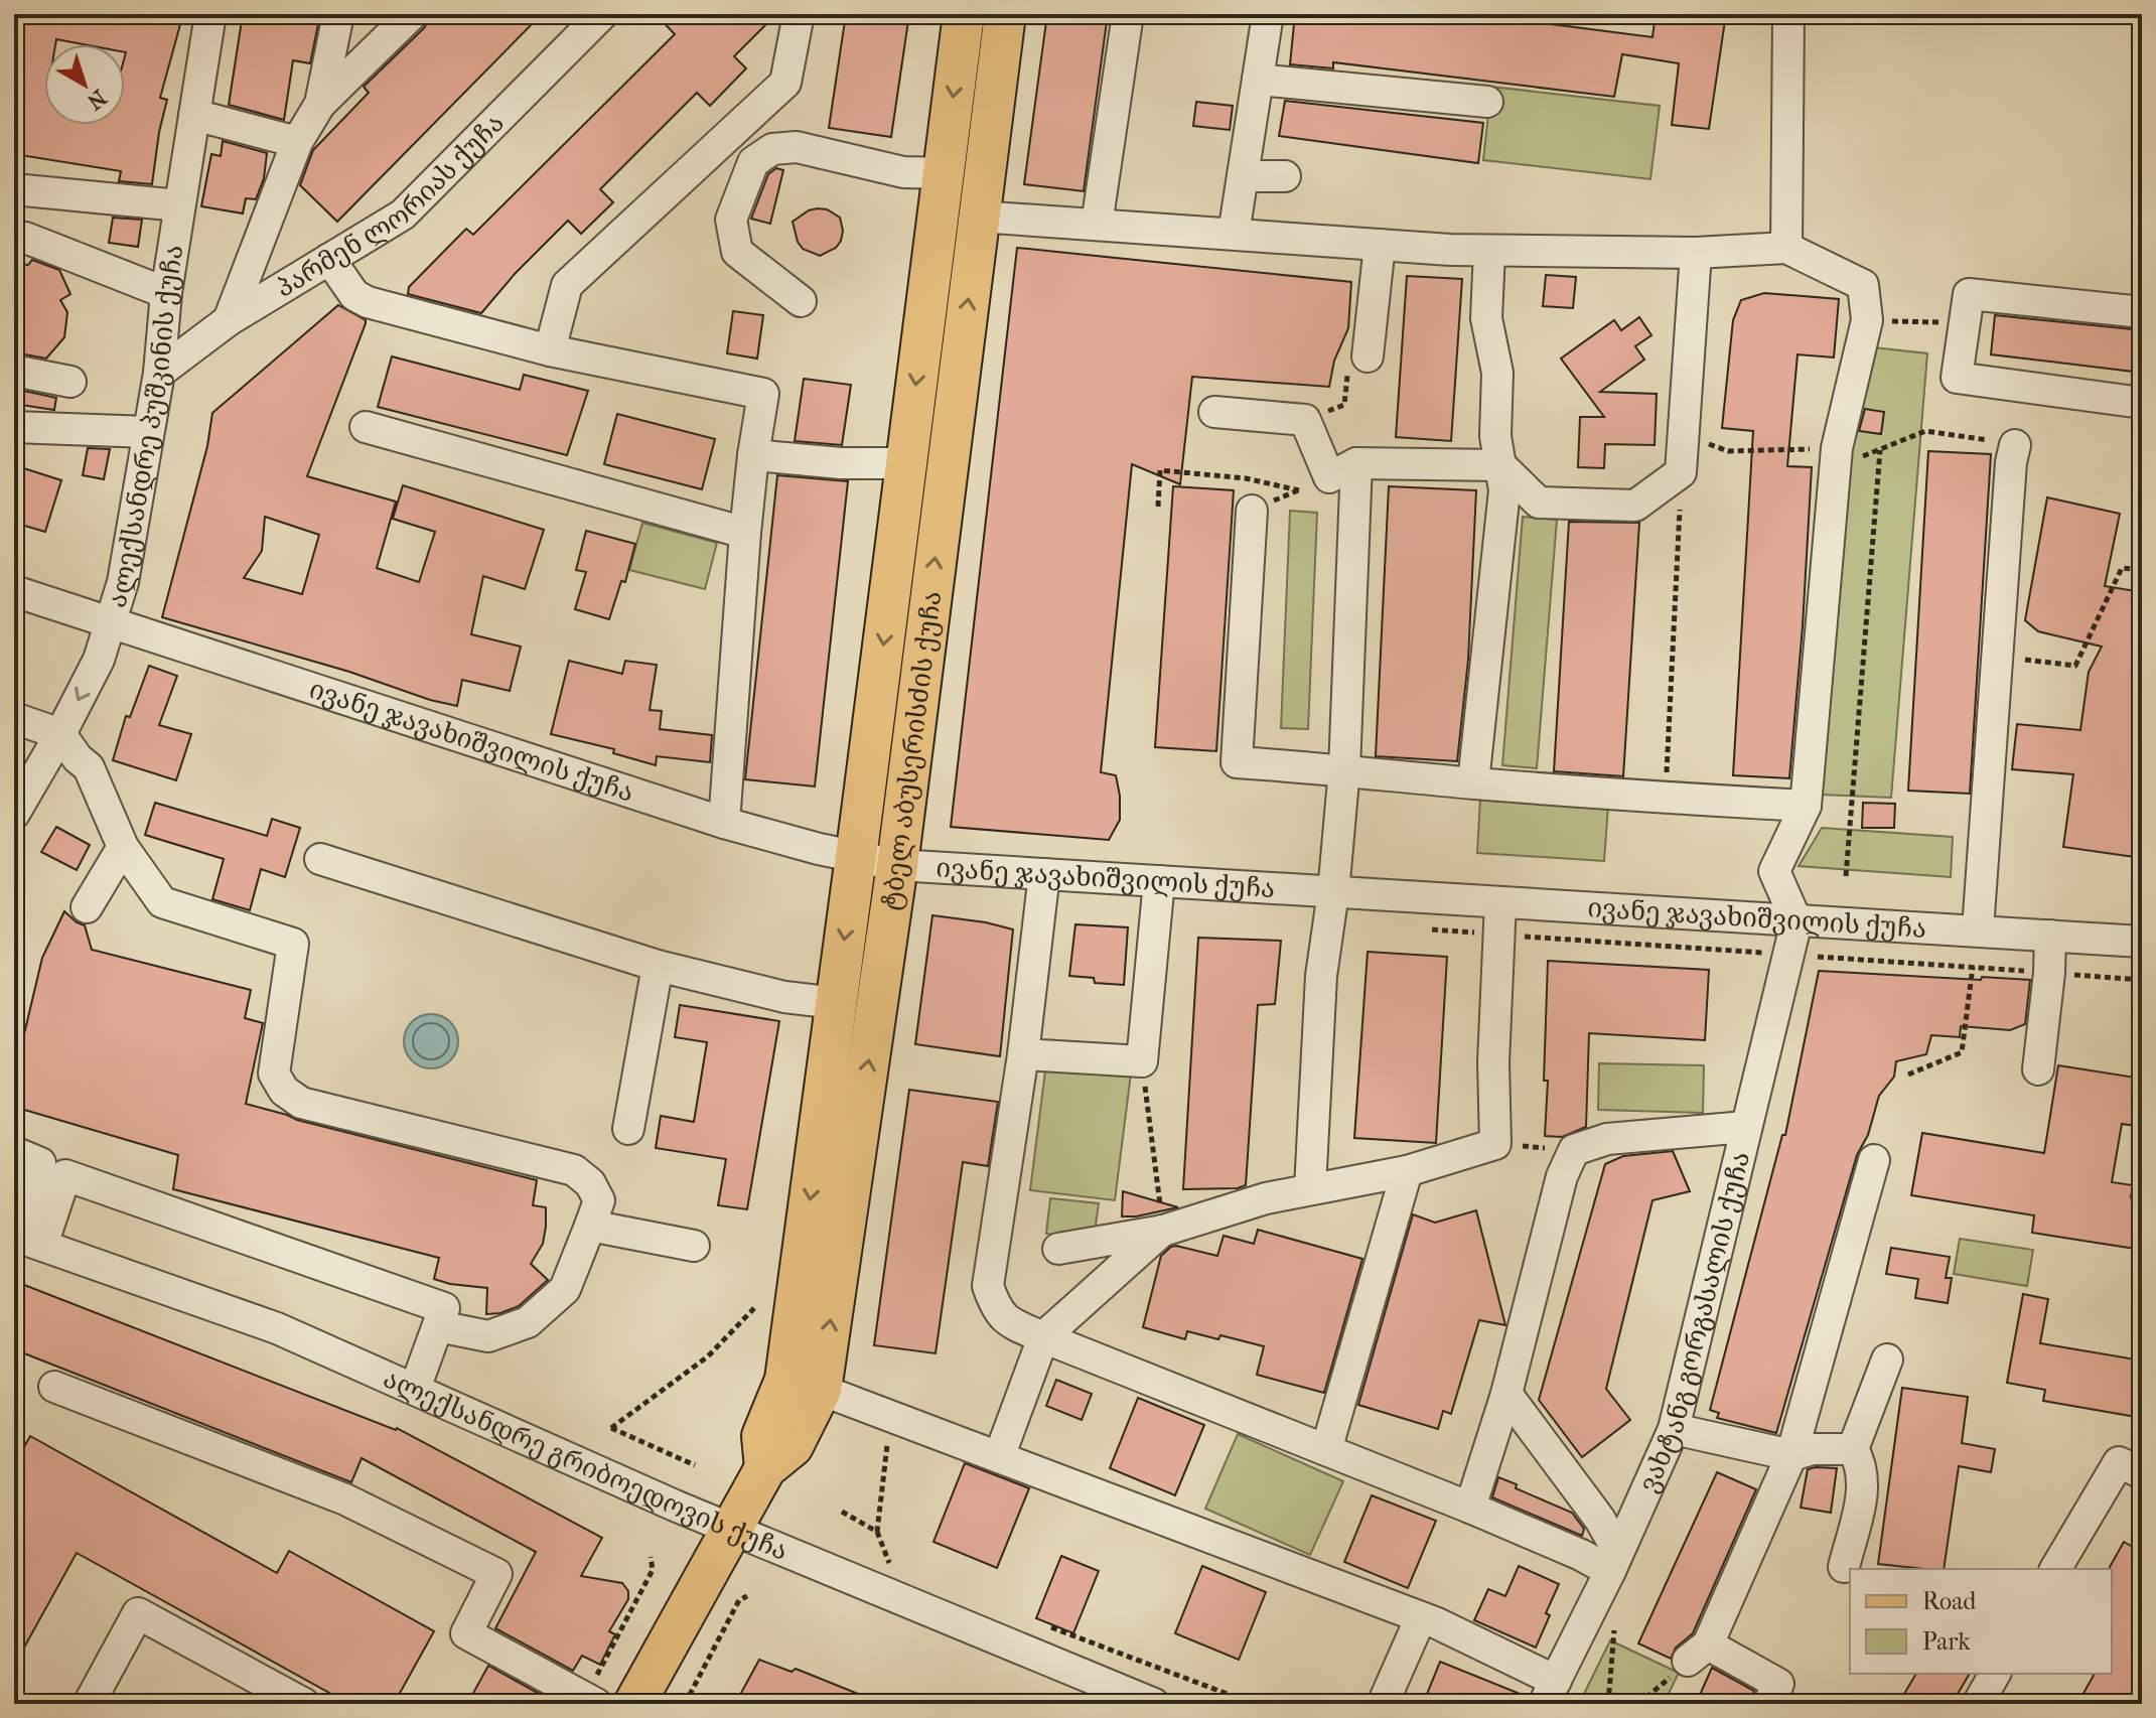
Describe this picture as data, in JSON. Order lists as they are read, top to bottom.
{
  "streets": {
    "main road": ["ტბელ აბუსერისძის ქუჩა"],
    "street": [
      "პარმენ ლორიას ქუჩა",
      "ალექსანდრე პუშკინის ქუჩა",
      "ივანე ჯავახიშვილის ქუჩა",
      "ვახტანგ გორგასალის ქუჩა",
      "ალექსანდრე გრიბოედოვის ქუჩა"
    ]
  },
  "crossings": [
    ["პარმენ ლორიას ქუჩა", "ალექსანდრე პუშკინის ქუჩა"],
    ["ალექსანდრე პუშკინის ქუჩა", "ივანე ჯავახიშვილის ქუჩა"],
    ["ივანე ჯავახიშვილის ქუჩა", "ტბელ აბუსერისძის ქუჩა"],
    ["ივანე ჯავახიშვილის ქუჩა", "ვახტანგ გორგასალის ქუჩა"],
    ["ტბელ აბუსერისძის ქუჩა", "ალექსანდრე გრიბოედოვის ქუჩა"]
  ],
  "legend": ["Road", "Park"],
  "north": "bottom right"
}
